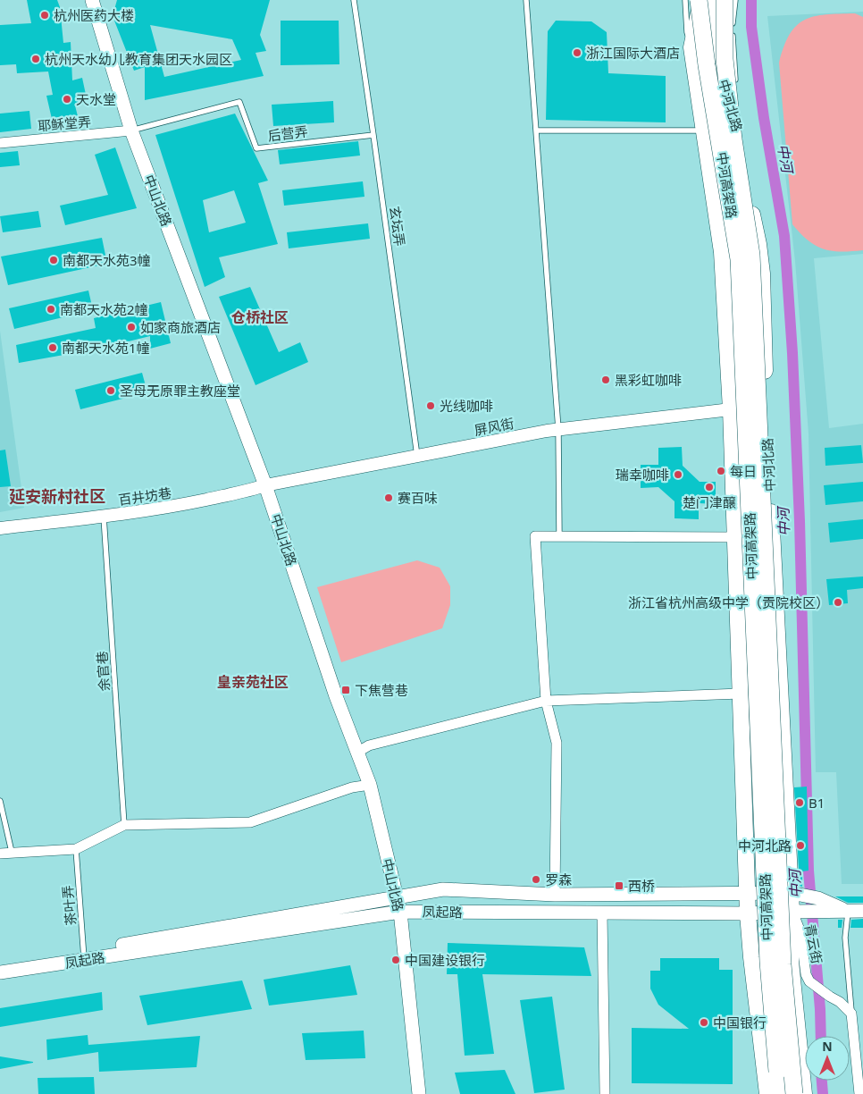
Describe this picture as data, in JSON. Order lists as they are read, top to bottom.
{
  "streets": {
    "highway": ["中河高架路"],
    "main road": ["中河北路", "中山北路", "凤起路"],
    "street": [
      "耶稣堂弄",
      "屏风街",
      "百井坊巷",
      "青云街"
    ],
    "lane": [
      "后营弄",
      "玄坛弄",
      "余官巷",
      "茶叶弄"
    ]
  },
  "crossings": [
    ["中河北路", "中河高架路"],
    ["中河北路", "屏风街"],
    ["中河北路", "凤起路"],
    ["中河北路", "青云街"],
    ["耶稣堂弄", "后营弄"],
    ["耶稣堂弄", "中山北路"],
    ["后营弄", "中山北路"],
    ["后营弄", "玄坛弄"],
    ["中山北路", "屏风街"],
    ["中山北路", "百井坊巷"],
    ["中山北路", "凤起路"],
    ["玄坛弄", "屏风街"],
    ["屏风街", "百井坊巷"],
    ["百井坊巷", "余官巷"],
    ["茶叶弄", "凤起路"],
    ["凤起路", "青云街"]
  ],
  "districts": ["仓桥社区", "延安新村社区", "皇亲苑社区"],
  "water": ["中河"],
  "places": {
    "other": [
      "杭州医药大楼",
      "浙江国际大酒店",
      "杭州天水幼儿教育集团天水园区",
      "天水堂",
      "南都天水苑3幢",
      "南都天水苑2幢",
      "如家商旅酒店",
      "南都天水苑1幢",
      "黑彩虹咖啡",
      "圣母无原罪主教座堂",
      "光线咖啡",
      "每日",
      "瑞幸咖啡",
      "楚门津醸",
      "赛百味",
      "浙江省杭州高级中学（贡院校区）",
      "B1",
      "中河北路",
      "罗森",
      "中国建设银行",
      "中国银行"
    ],
    "transit": ["下焦营巷", "西桥"]
  },
  "north": "top"
}
